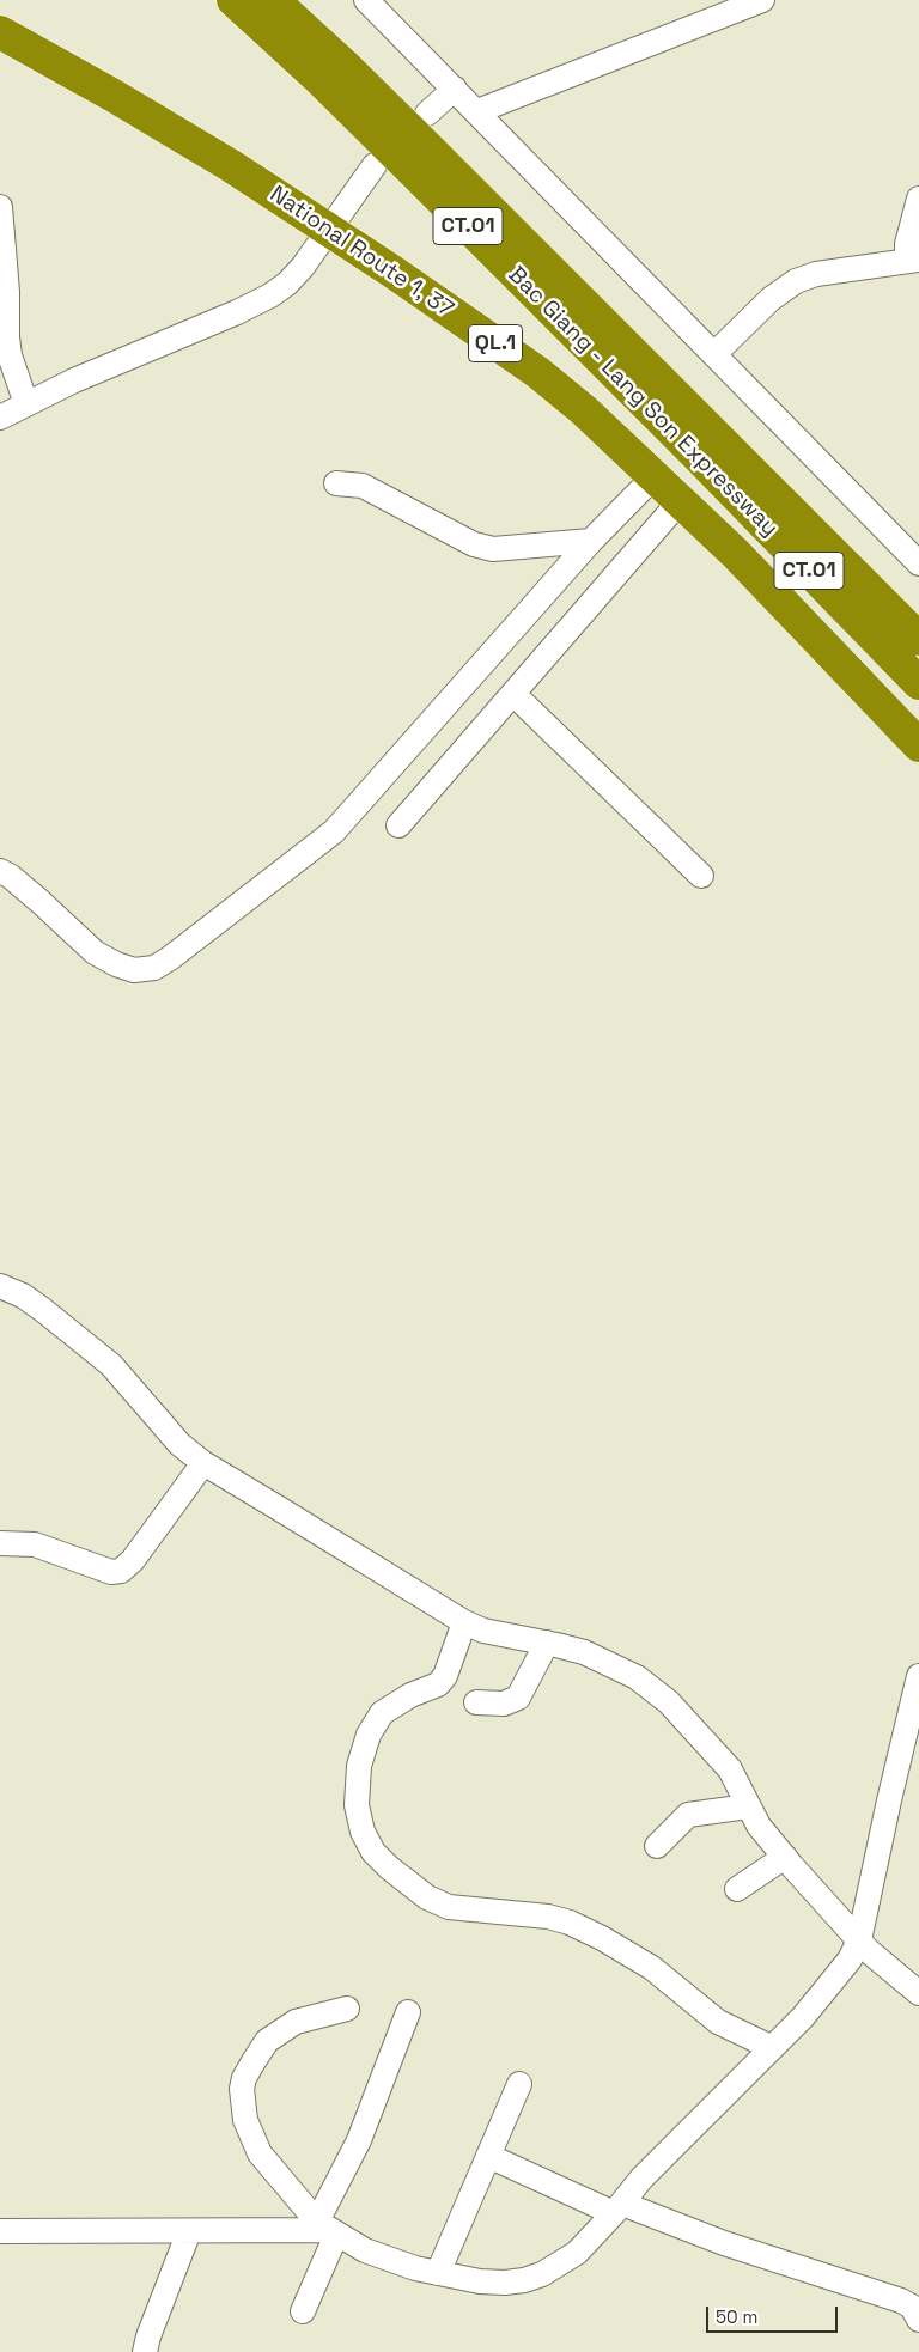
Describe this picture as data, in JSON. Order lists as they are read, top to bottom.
{
  "streets": {
    "highway": [
      "CT.01",
      "National Route 1, 37",
      "QL.1",
      "Bac Giang - Lang Son Expressway"
    ]
  },
  "scale_bar": "50 m"
}
